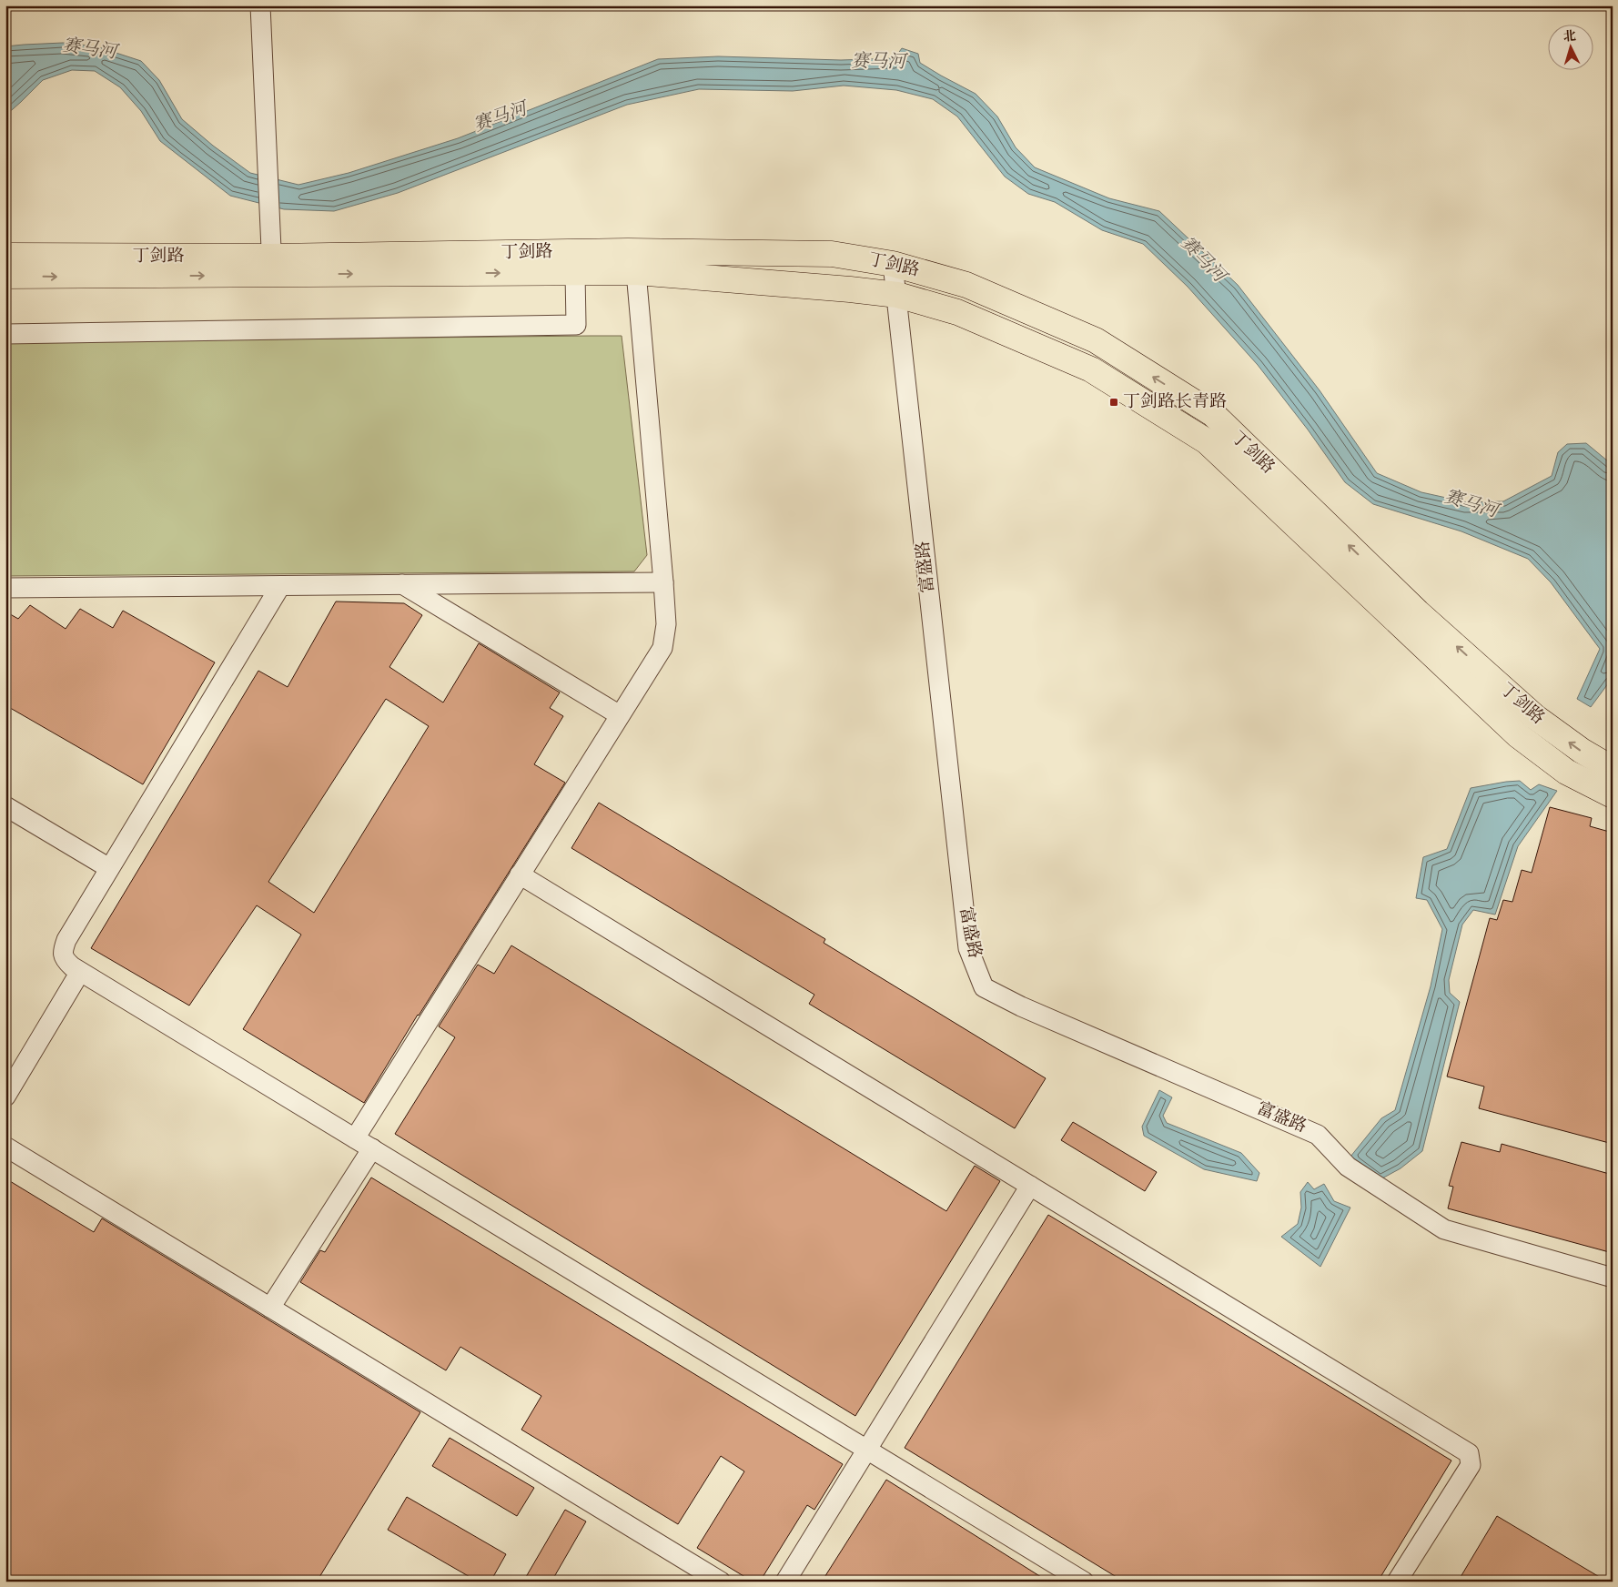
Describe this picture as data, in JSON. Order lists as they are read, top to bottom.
{
  "streets": {
    "main road": ["丁剑路"],
    "street": ["富盛路"]
  },
  "crossings": [
    ["丁剑路", "富盛路"]
  ],
  "water": ["赛马河"],
  "places": {
    "transit": ["丁剑路长青路"]
  },
  "north": "top"
}
